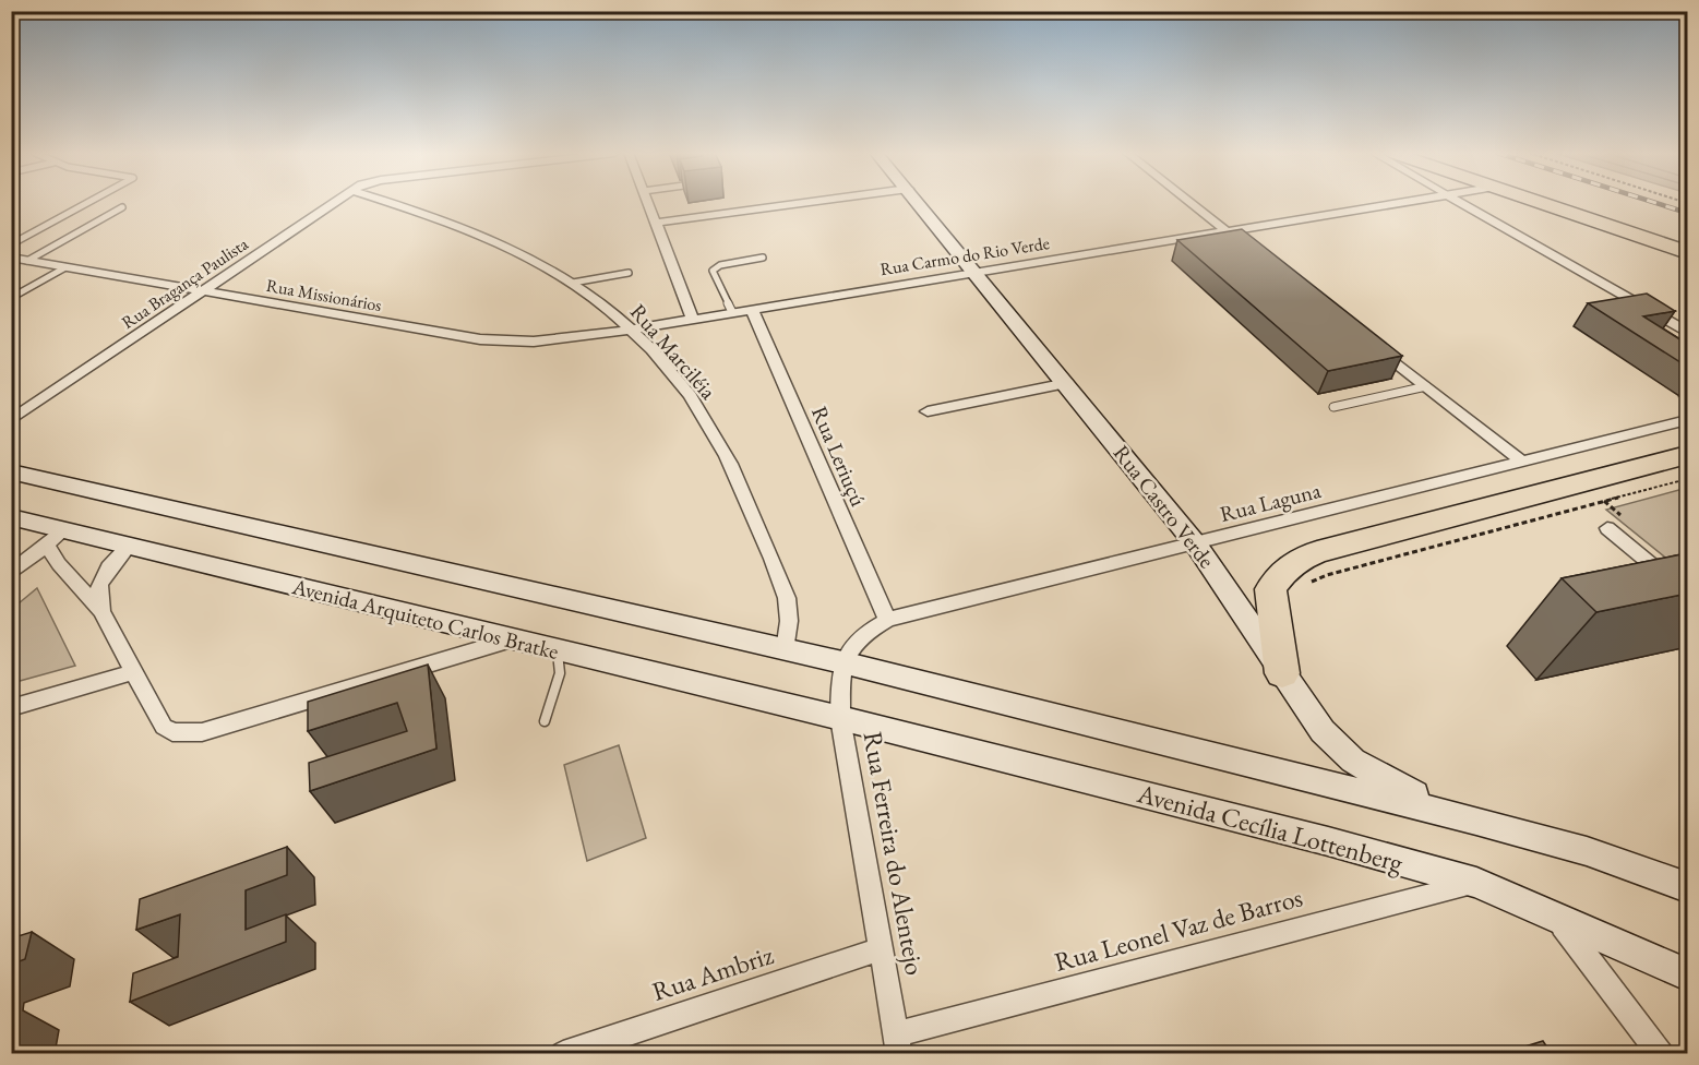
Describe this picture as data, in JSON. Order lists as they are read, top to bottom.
{
  "streets": {
    "main road": ["Rua Castro Verde", "Avenida Arquiteto Carlos Bratke", "Avenida Cecília Lottenberg"],
    "street": [
      "Rua Carmo do Rio Verde",
      "Rua Bragança Paulista",
      "Rua Missionários",
      "Rua Marciléia",
      "Rua Leriuçú",
      "Rua Laguna",
      "Rua Ferreira do Alentejo",
      "Rua Leonel Vaz de Barros",
      "Rua Ambriz"
    ]
  },
  "crossings": [
    ["Rua Carmo do Rio Verde", "Rua Missionários"],
    ["Rua Carmo do Rio Verde", "Rua Marciléia"],
    ["Rua Carmo do Rio Verde", "Rua Leriuçú"],
    ["Rua Carmo do Rio Verde", "Rua Castro Verde"],
    ["Rua Bragança Paulista", "Rua Missionários"],
    ["Rua Missionários", "Rua Marciléia"],
    ["Rua Leriuçú", "Rua Laguna"],
    ["Rua Laguna", "Rua Castro Verde"],
    ["Rua Laguna", "Rua Ferreira do Alentejo"],
    ["Avenida Arquiteto Carlos Bratke", "Avenida Cecília Lottenberg"],
    ["Avenida Arquiteto Carlos Bratke", "Rua Ferreira do Alentejo"],
    ["Avenida Cecília Lottenberg", "Rua Ferreira do Alentejo"],
    ["Avenida Cecília Lottenberg", "Rua Leonel Vaz de Barros"],
    ["Rua Ferreira do Alentejo", "Rua Leonel Vaz de Barros"],
    ["Rua Ferreira do Alentejo", "Rua Ambriz"]
  ]
}
